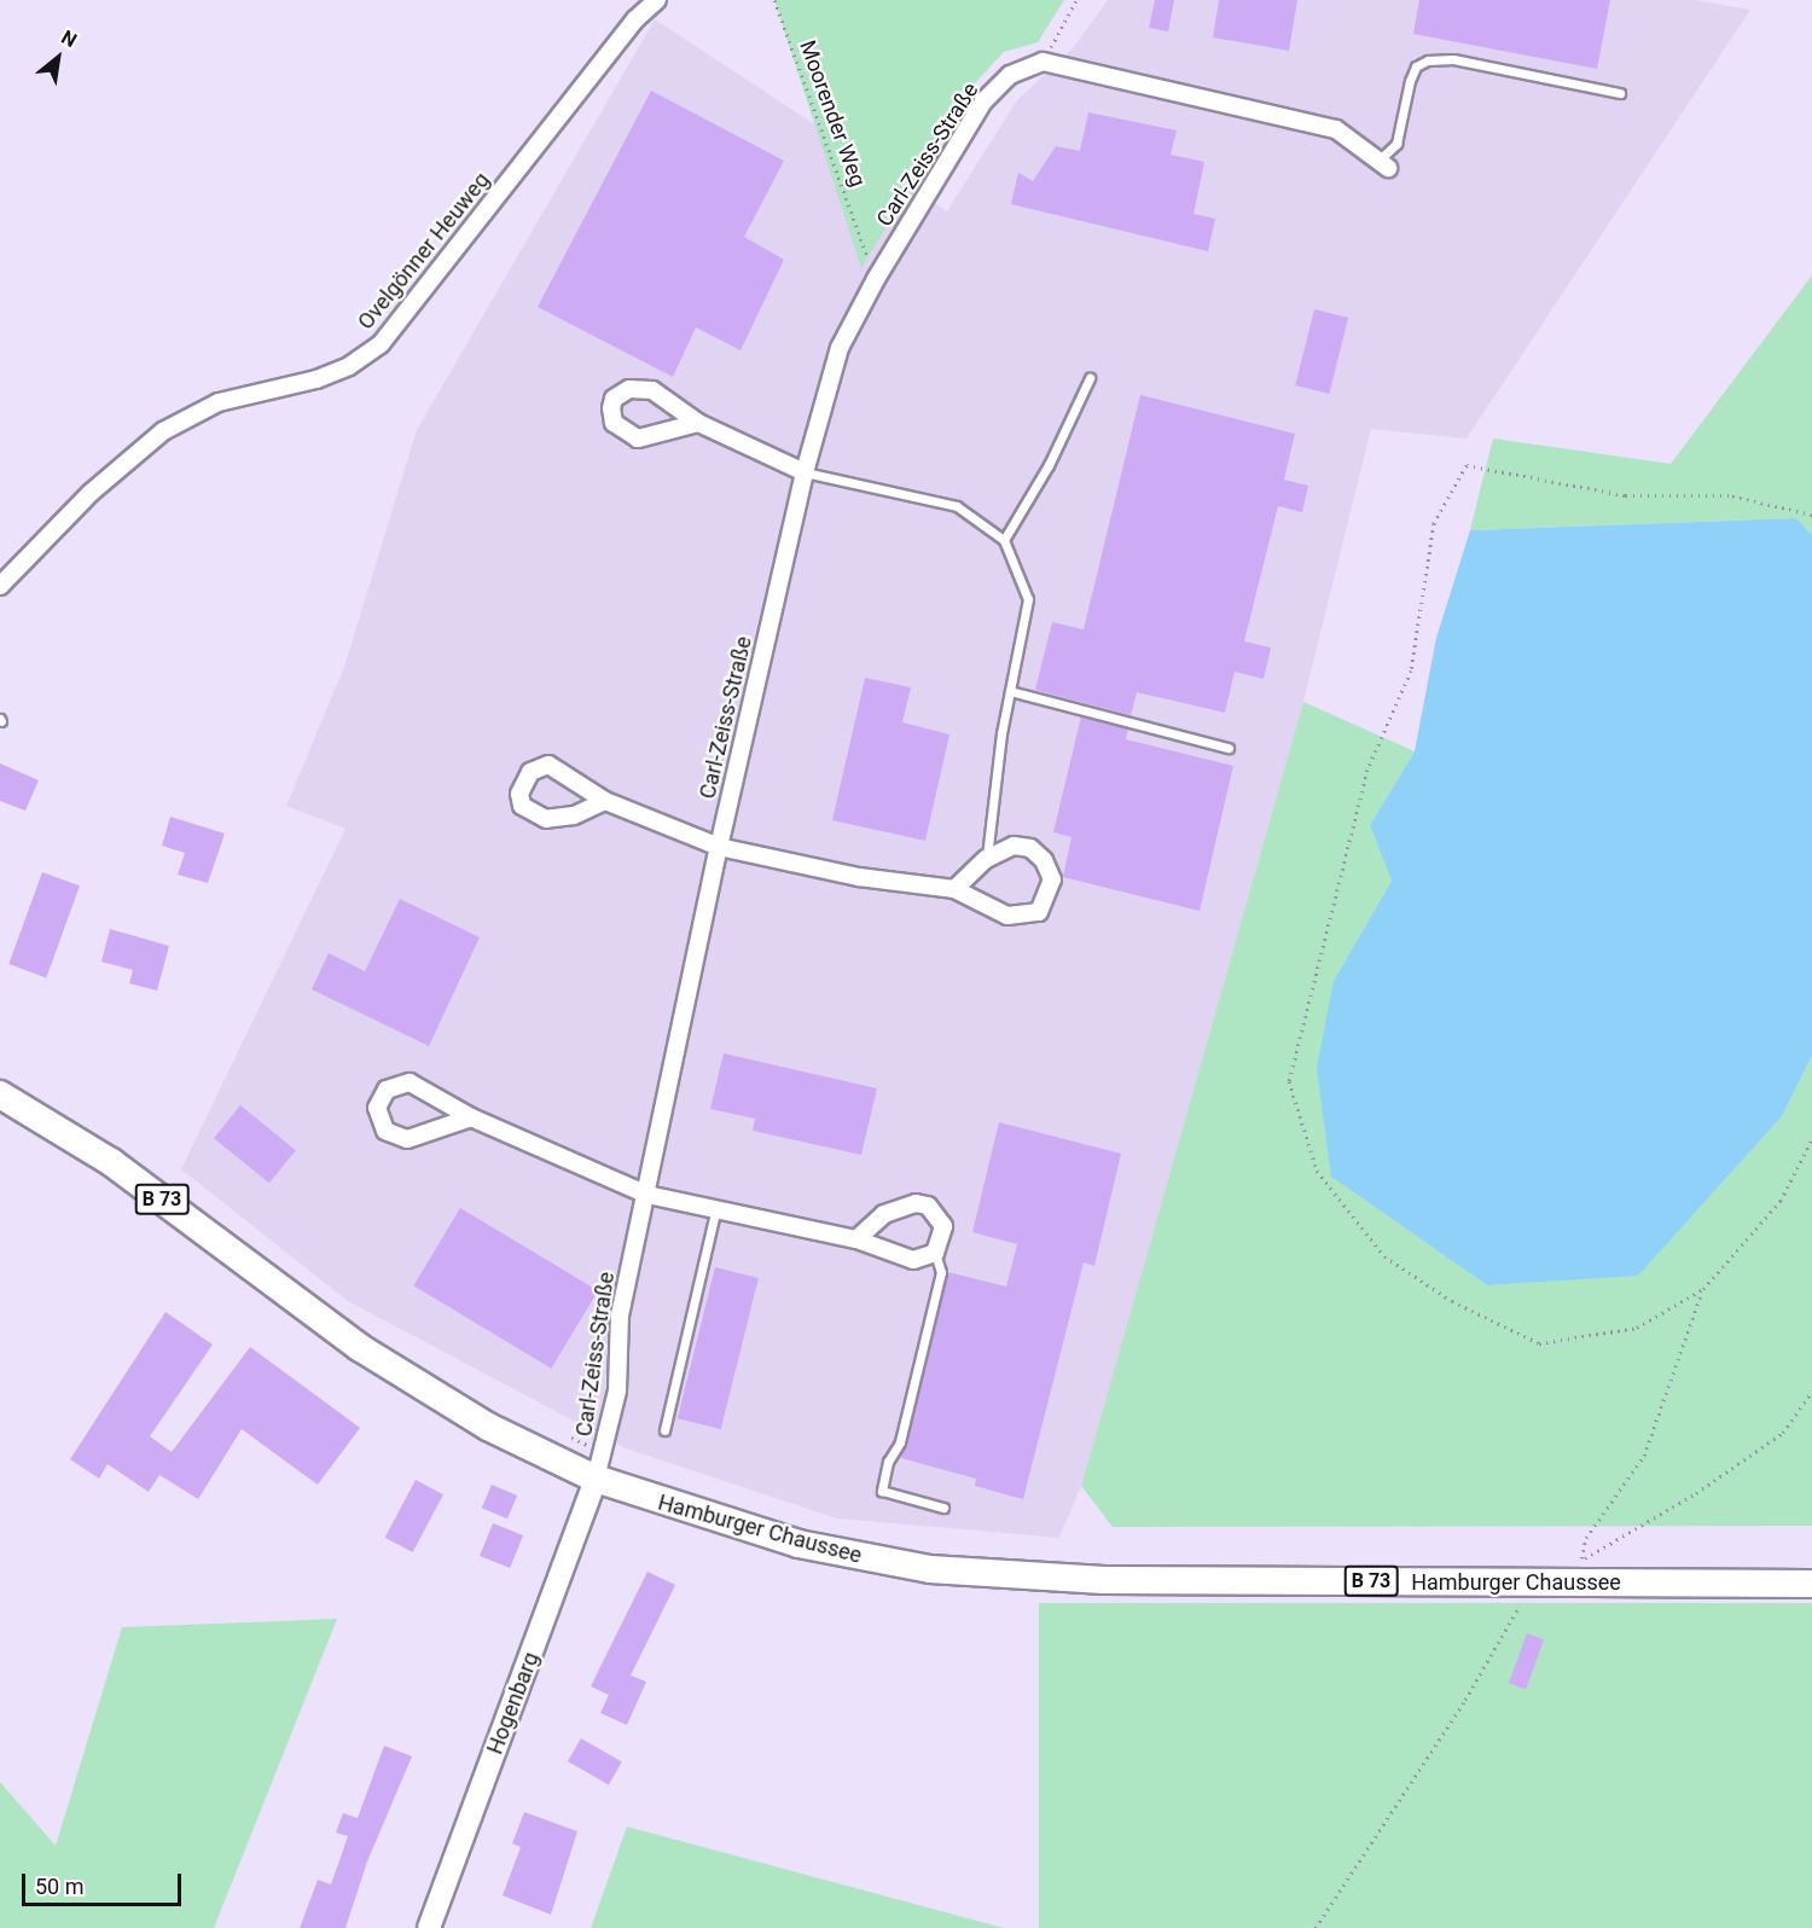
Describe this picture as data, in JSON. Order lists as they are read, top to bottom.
{
  "streets": {
    "main road": ["B 73", "Hamburger Chaussee"],
    "street": ["Carl-Zeiss-Straße", "Ovelgönner Heuweg", "Hogenbarg"],
    "path": ["Moorender Weg"]
  },
  "crossings": [
    ["Moorender Weg", "Carl-Zeiss-Straße"],
    ["Carl-Zeiss-Straße", "Hamburger Chaussee"],
    ["Carl-Zeiss-Straße", "Hogenbarg"],
    ["Hamburger Chaussee", "Hogenbarg"]
  ],
  "scale_bar": "50 m",
  "north": "top right"
}
